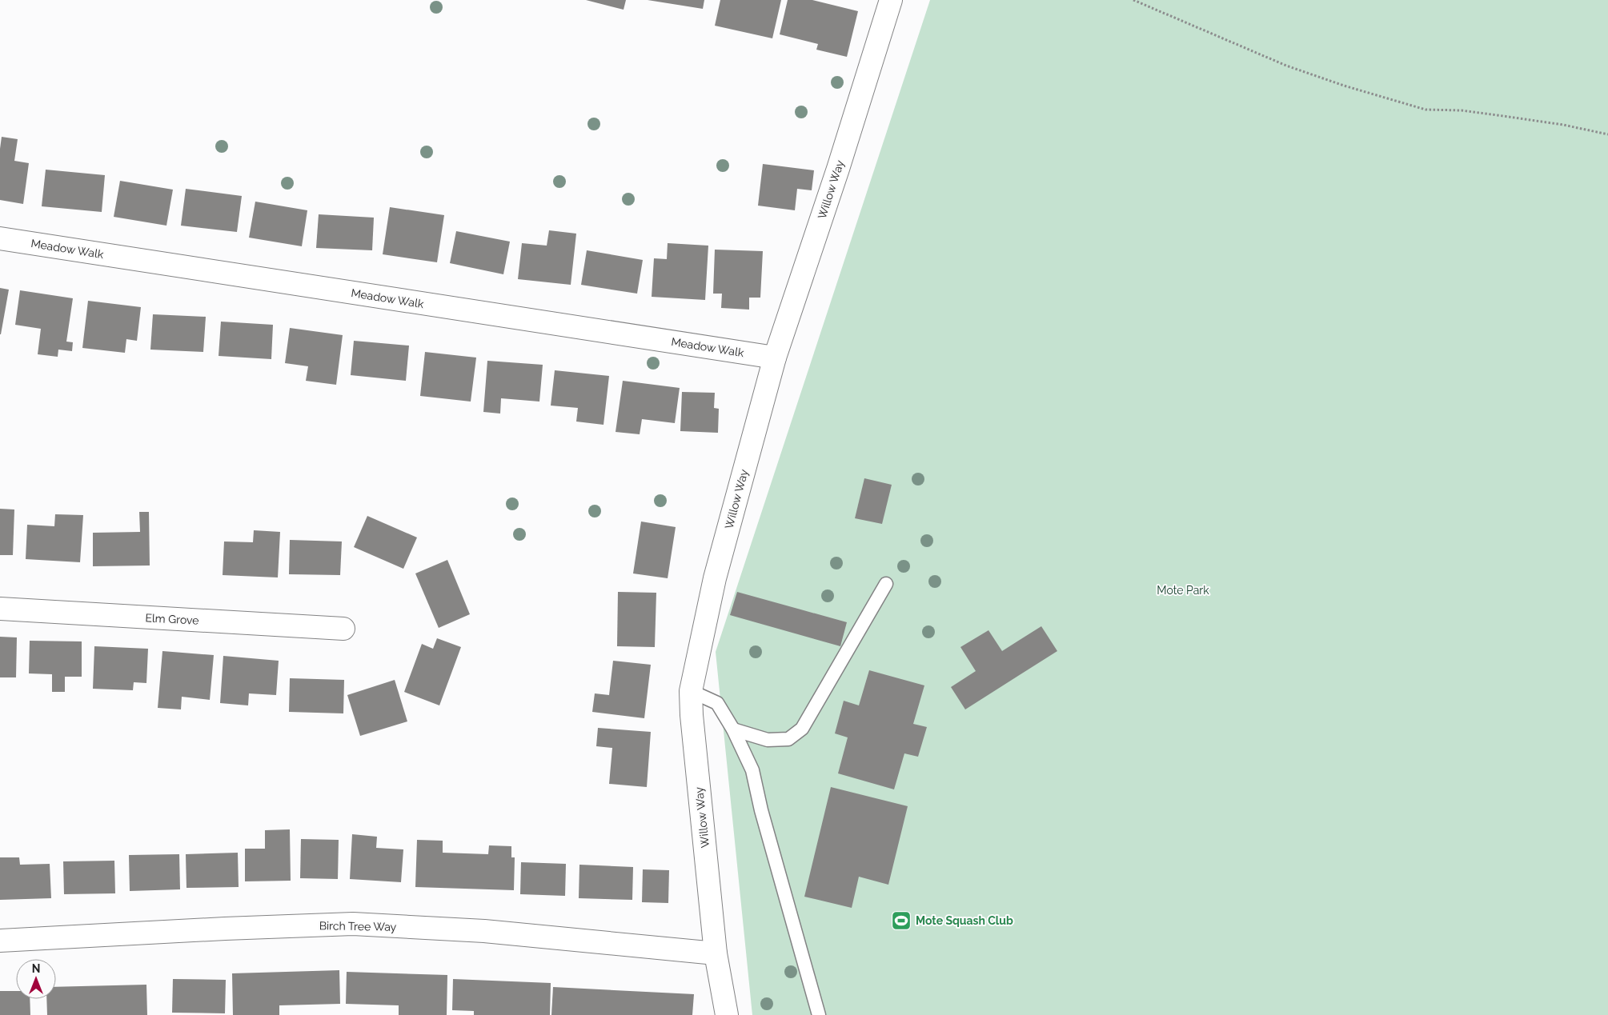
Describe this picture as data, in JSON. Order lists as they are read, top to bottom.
{
  "streets": {
    "street": [
      "Willow Way",
      "Meadow Walk",
      "Elm Grove",
      "Birch Tree Way"
    ]
  },
  "crossings": [
    ["Willow Way", "Meadow Walk"],
    ["Willow Way", "Birch Tree Way"]
  ],
  "parks": ["Mote Park"],
  "places": {
    "sports": ["Mote Squash Club"]
  },
  "north": "top"
}
